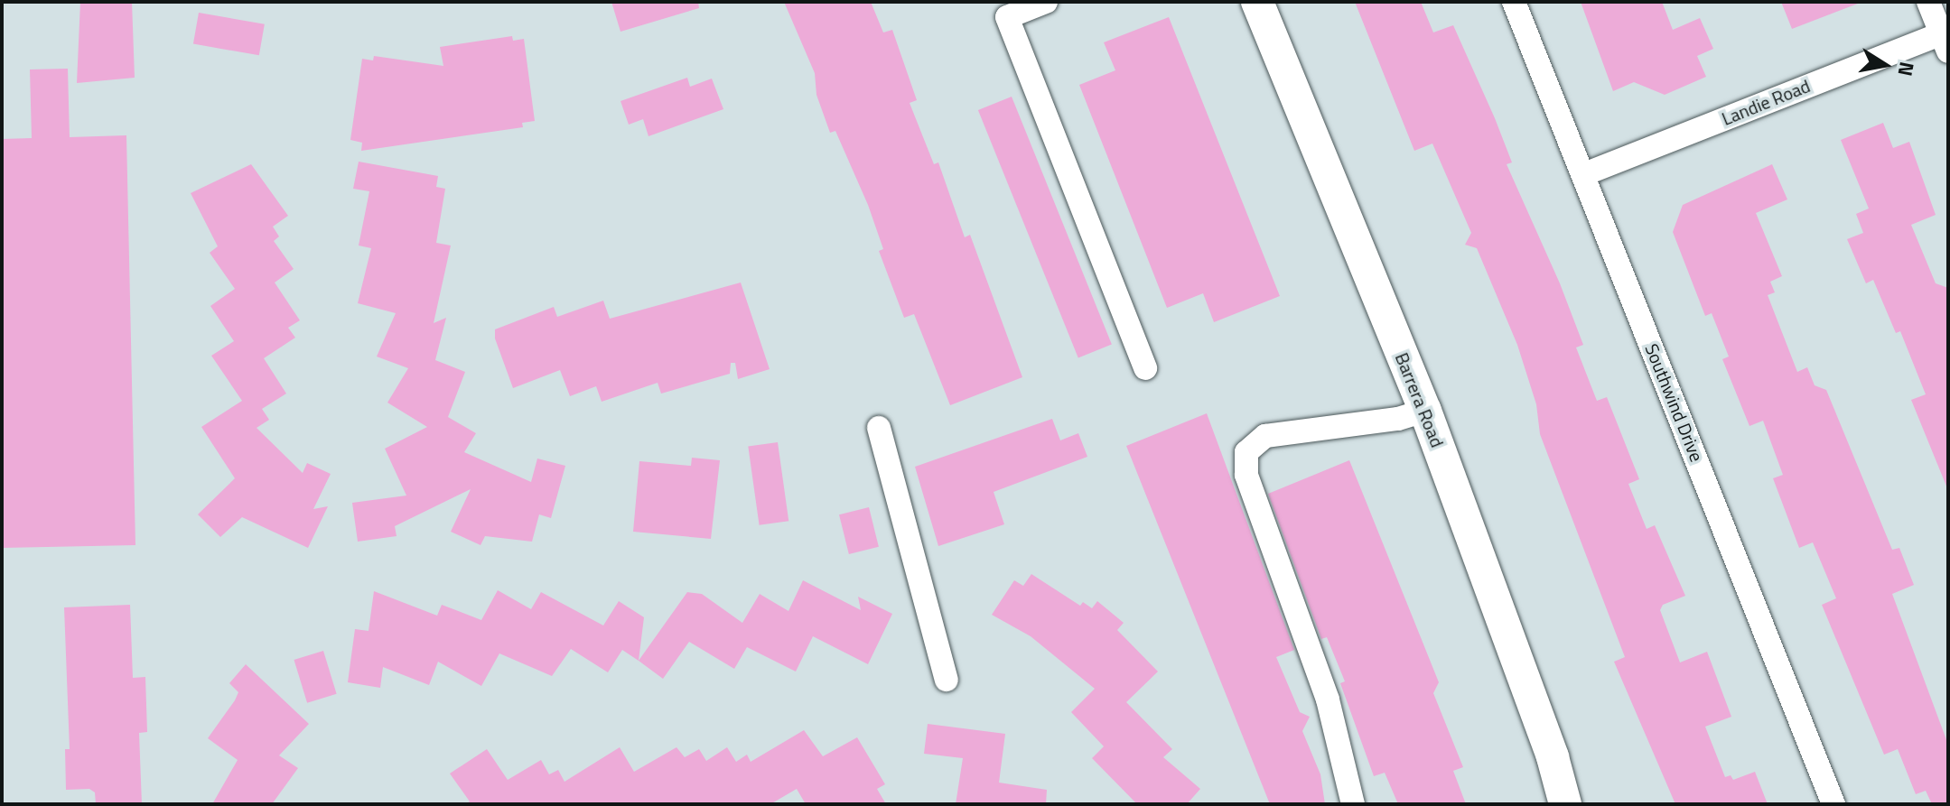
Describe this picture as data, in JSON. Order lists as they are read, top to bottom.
{
  "streets": {
    "street": ["Landie Road", "Barrera Road", "Southwind Drive"]
  },
  "crossings": [
    ["Landie Road", "Southwind Drive"]
  ],
  "north": "right"
}
